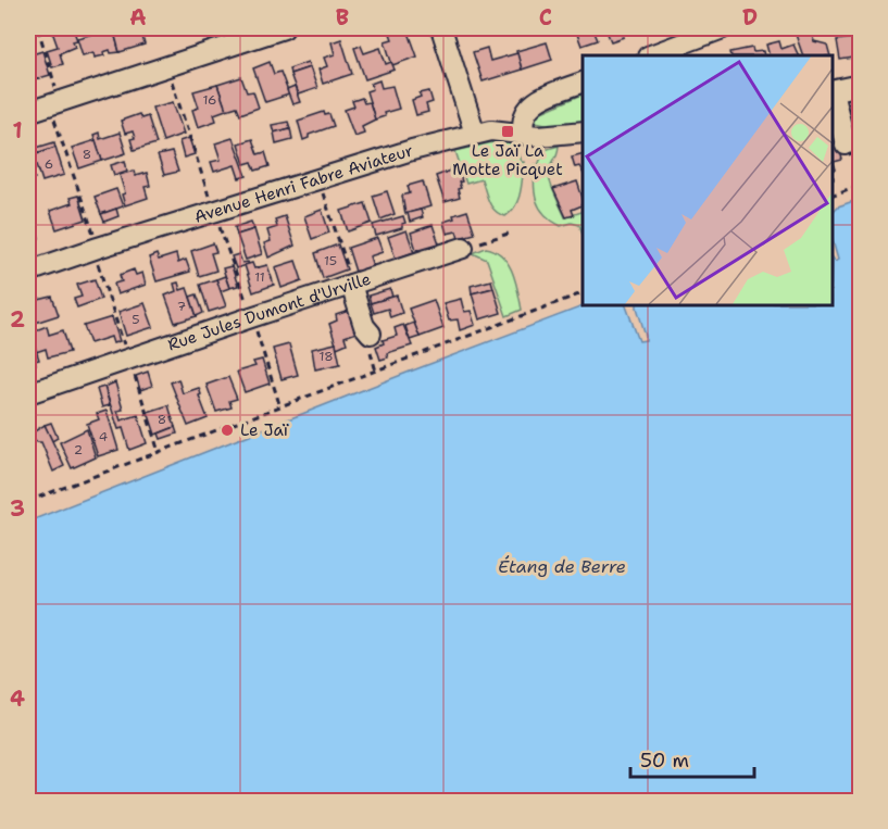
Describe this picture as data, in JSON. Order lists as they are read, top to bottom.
{
  "streets": {
    "street": ["Avenue Henri Fabre Aviateur", "Rue Jules Dumont d'Urville"]
  },
  "water": ["Étang de Berre"],
  "places": {
    "transit": ["Le Jaï La Motte Picquet"],
    "other": ["Le Jaï"]
  },
  "house_numbers": [
    "16",
    "8",
    "6",
    "15",
    "11",
    "7",
    "5",
    "18",
    "8",
    "4",
    "2"
  ],
  "scale_bar": "50 m",
  "grid": {
    "columns": [
      "A",
      "B",
      "C",
      "D"
    ],
    "rows": [
      "1",
      "2",
      "3",
      "4"
    ]
  }
}
